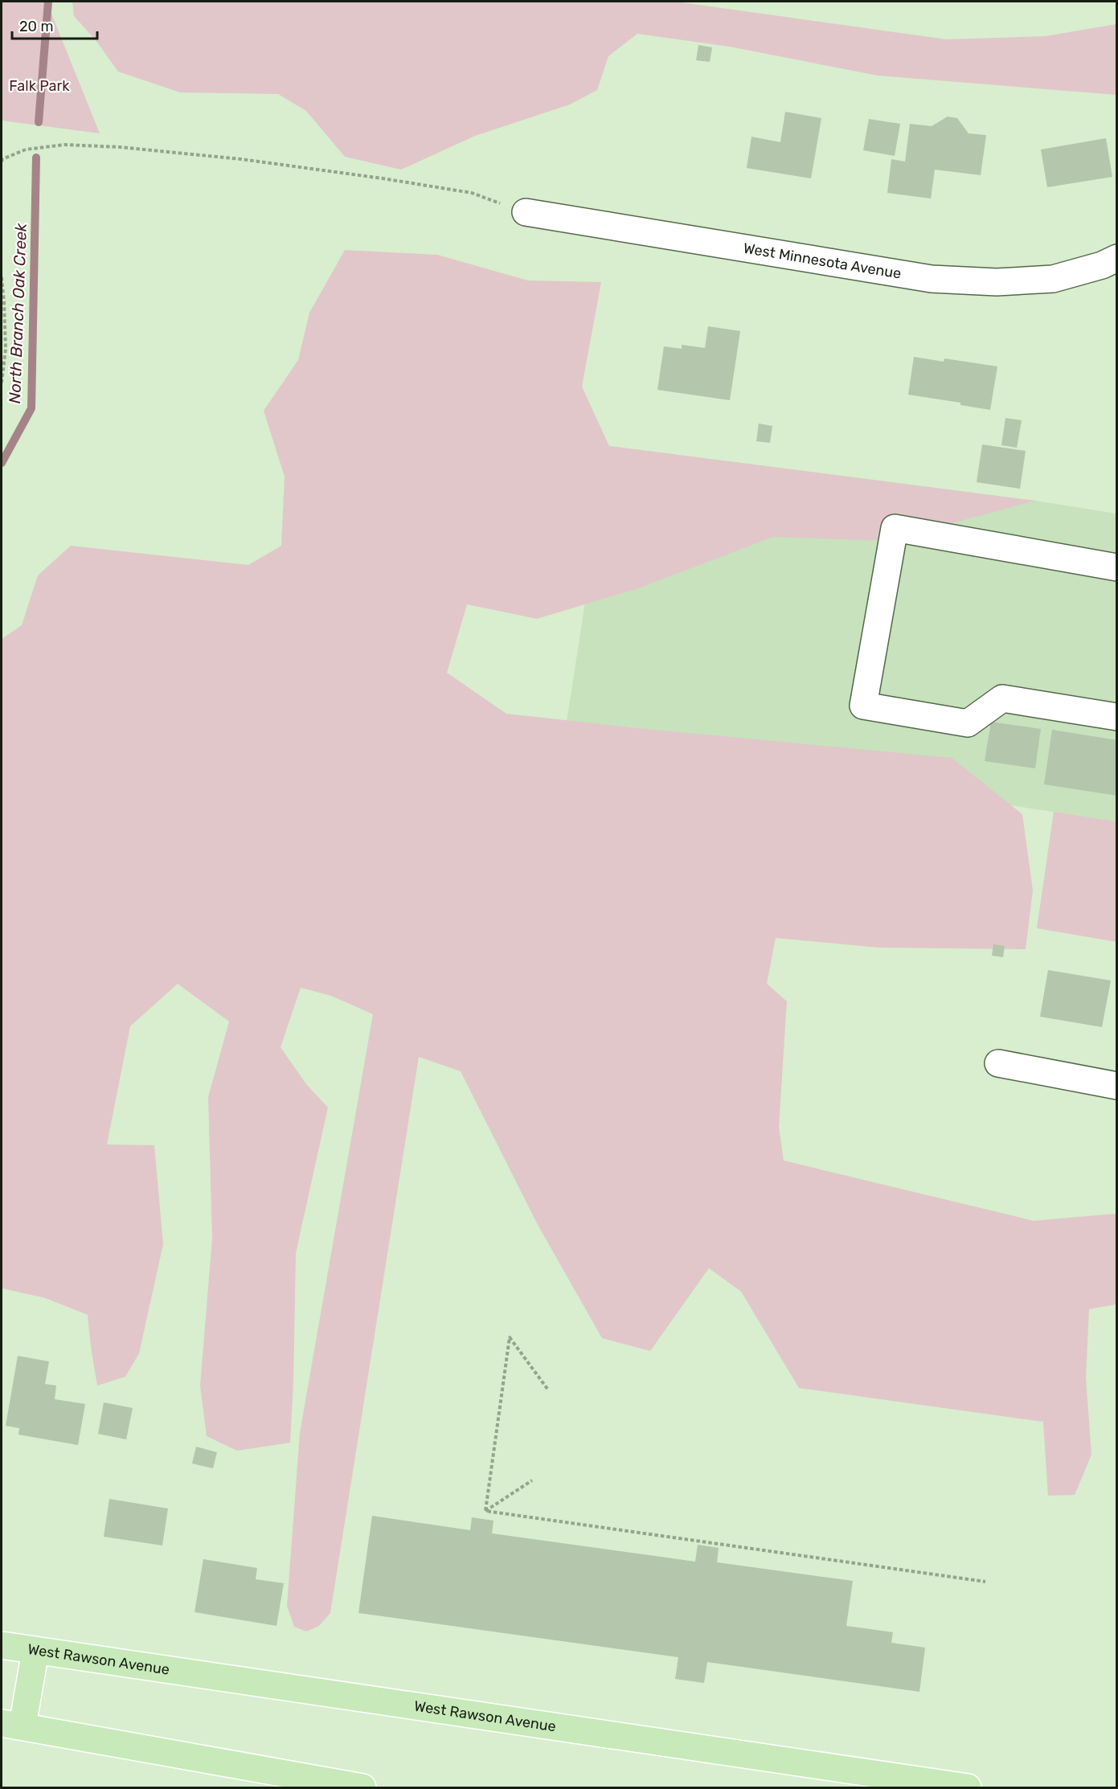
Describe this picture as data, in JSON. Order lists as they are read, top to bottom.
{
  "streets": {
    "main road": ["West Rawson Avenue"],
    "street": ["West Minnesota Avenue"]
  },
  "water": ["North Branch Oak Creek"],
  "parks": ["Falk Park"],
  "scale_bar": "20 m"
}
